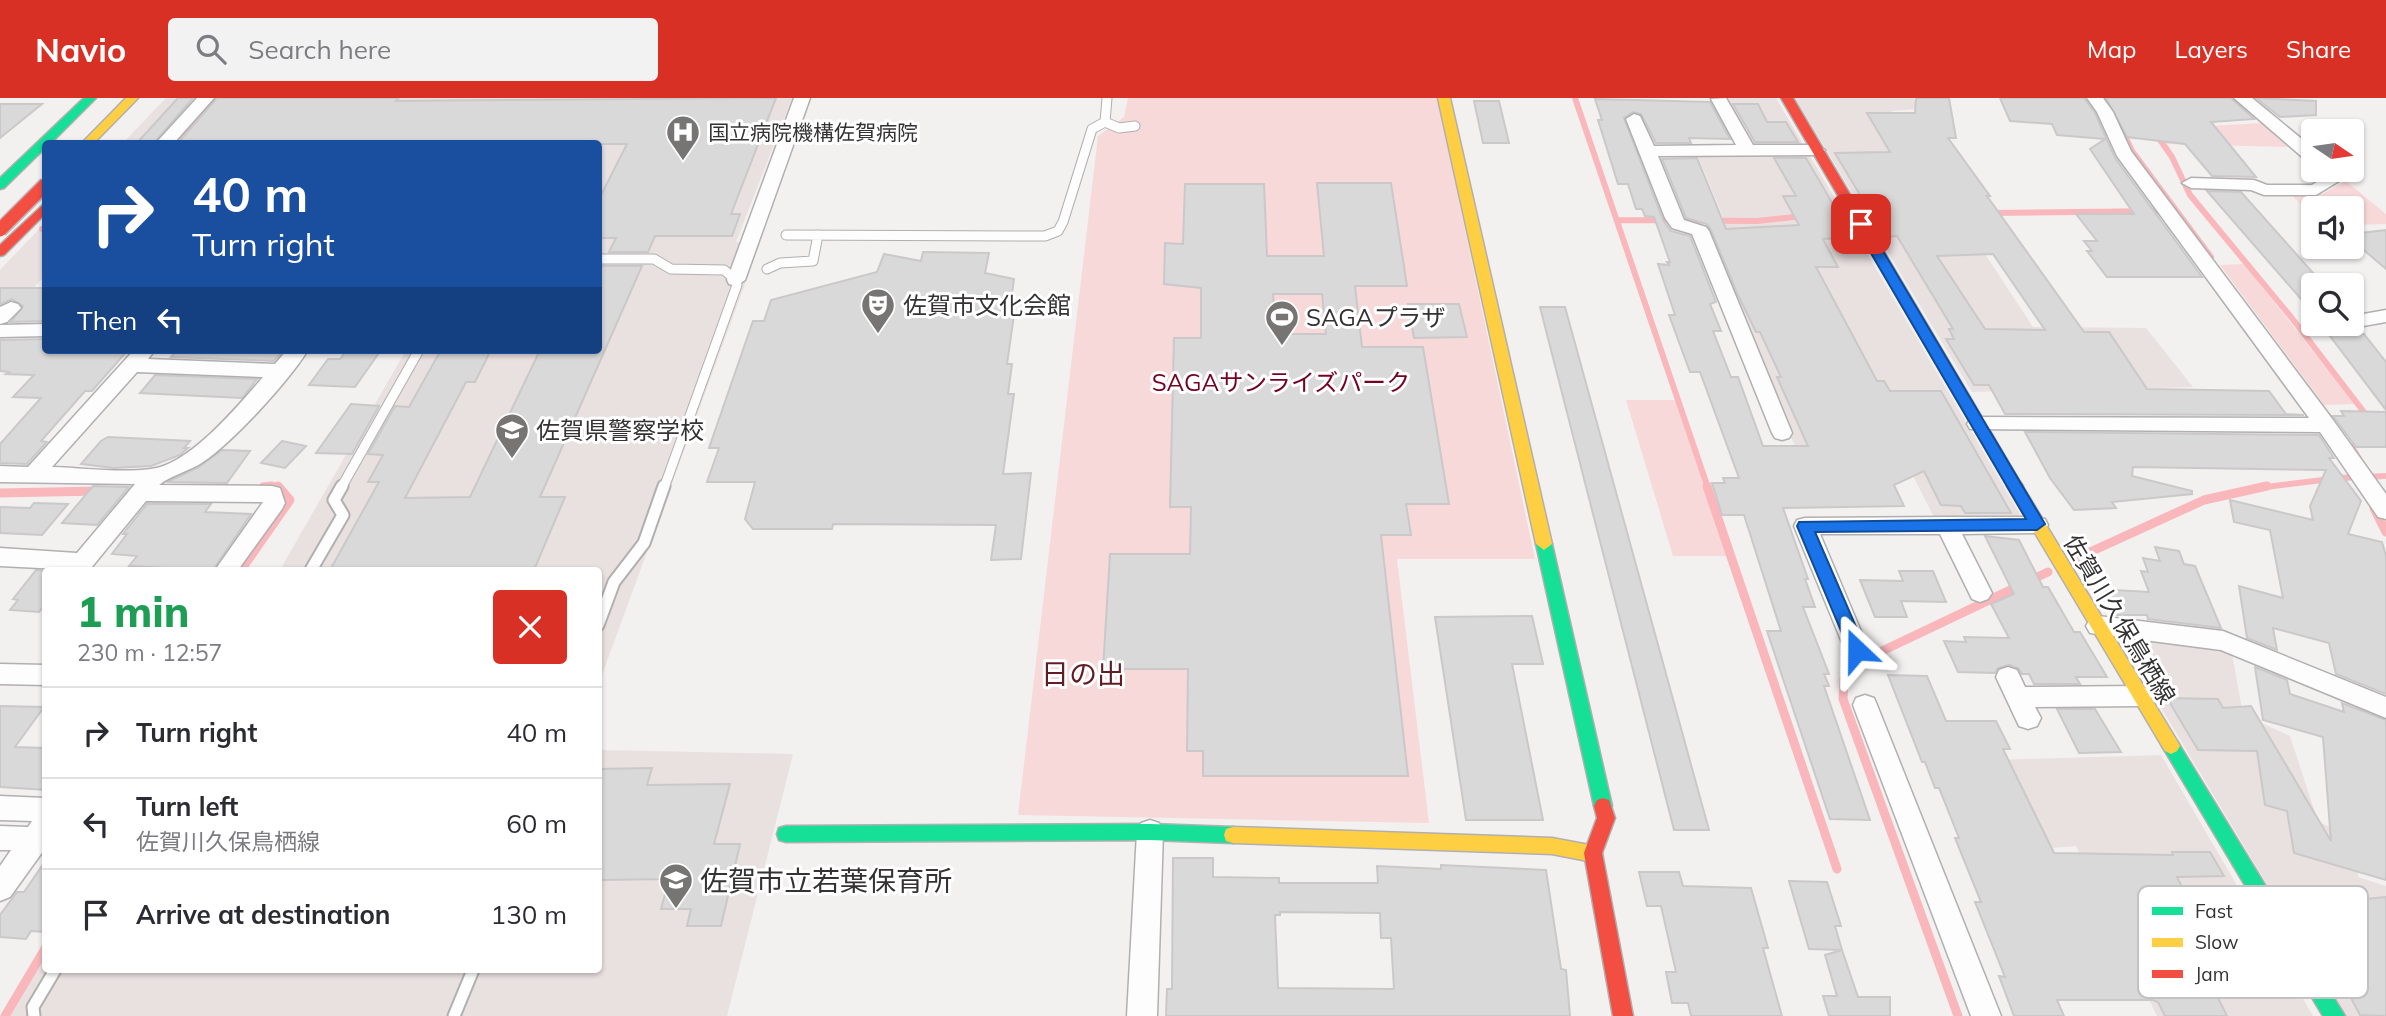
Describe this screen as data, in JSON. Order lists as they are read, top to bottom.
{
  "streets": {
    "main road": ["佐賀川久保鳥栖線"]
  },
  "districts": ["日の出"],
  "parks": ["SAGAサンライズパーク"],
  "places": {
    "hospital": ["国立病院機構佐賀病院"],
    "theatre": ["佐賀市文化会館"],
    "sports": ["SAGAプラザ"],
    "school or university": ["佐賀県警察学校", "佐賀市立若葉保育所"]
  },
  "legend": ["Fast", "Slow", "Jam"],
  "north": "right",
  "page": {
    "header": "Navio",
    "search": "Search here",
    "nav": ["Map", "Layers", "Share"],
    "turn": ["40 m", "Turn right"],
    "then": "Then",
    "heading": ["1 min", "230 m · 12:57"],
    "list": [
      {
        "name": "Turn right",
        "value": "40 m"
      },
      {
        "name": "Turn left",
        "note": "佐賀川久保鳥栖線",
        "value": "60 m"
      },
      {
        "name": "Arrive at destination",
        "value": "130 m"
      }
    ]
  }
}
